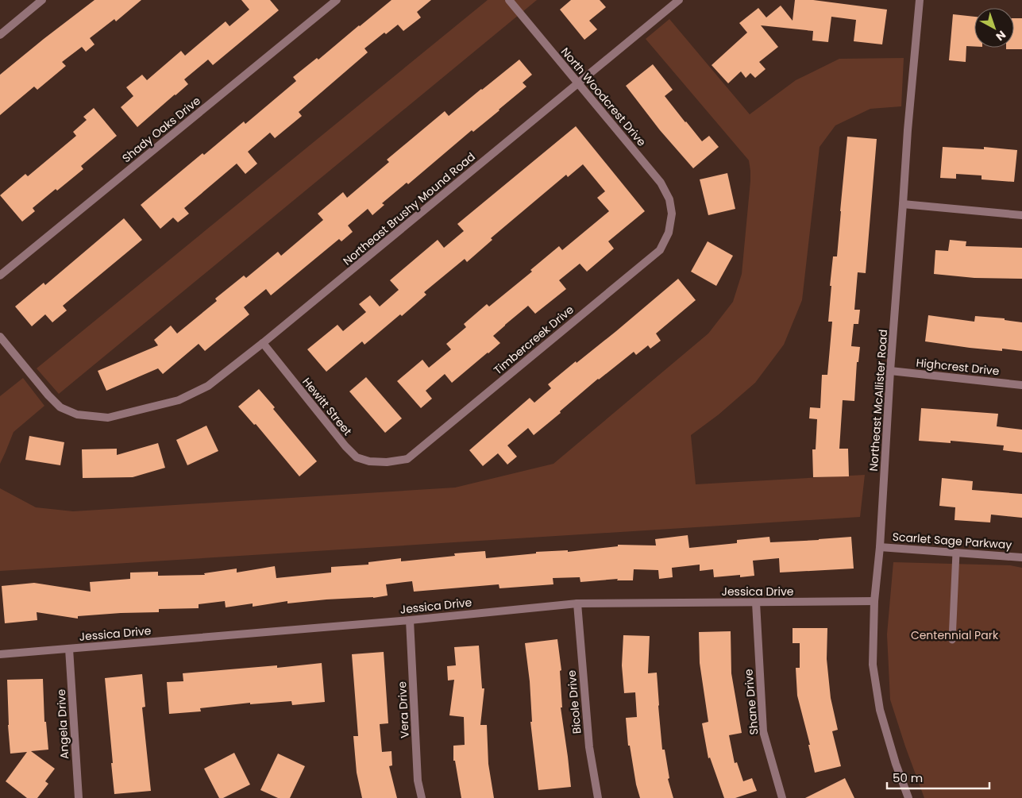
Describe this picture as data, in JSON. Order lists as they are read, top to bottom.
{
  "streets": {
    "street": [
      "North Woodcrest Drive",
      "Shady Oaks Drive",
      "Northeast Brushy Mound Road",
      "Timbercreek Drive",
      "Highcrest Drive",
      "Northeast McAllister Road",
      "Hewitt Street",
      "Scarlet Sage Parkway",
      "Jessica Drive",
      "Bicole Drive",
      "Shane Drive",
      "Vera Drive",
      "Angela Drive"
    ]
  },
  "crossings": [
    ["North Woodcrest Drive", "Northeast Brushy Mound Road"],
    ["North Woodcrest Drive", "Timbercreek Drive"],
    ["Northeast Brushy Mound Road", "Hewitt Street"],
    ["Timbercreek Drive", "Hewitt Street"],
    ["Highcrest Drive", "Northeast McAllister Road"],
    ["Northeast McAllister Road", "Scarlet Sage Parkway"],
    ["Northeast McAllister Road", "Jessica Drive"],
    ["Jessica Drive", "Bicole Drive"],
    ["Jessica Drive", "Shane Drive"],
    ["Jessica Drive", "Vera Drive"],
    ["Jessica Drive", "Angela Drive"]
  ],
  "parks": ["Centennial Park"],
  "scale_bar": "50 m",
  "north": "bottom right"
}
